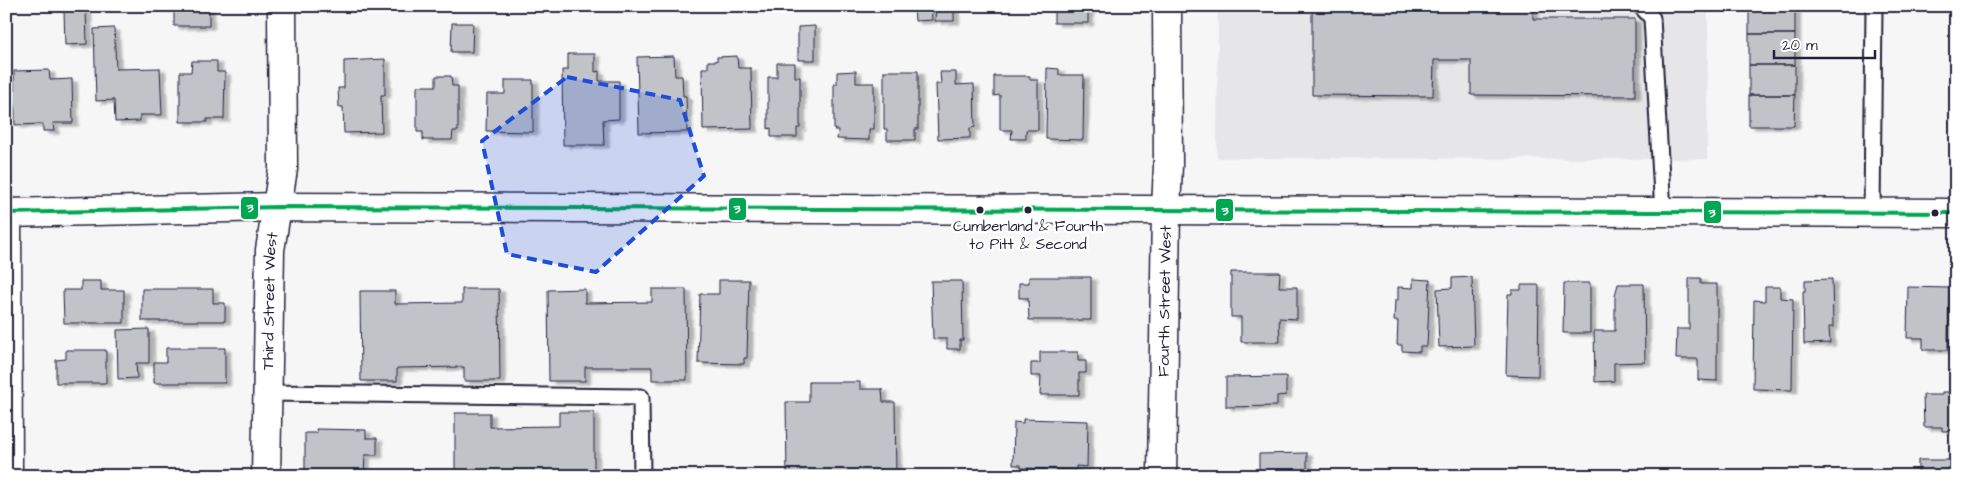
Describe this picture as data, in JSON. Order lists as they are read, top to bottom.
{
  "streets": {
    "street": ["Third Street West", "Fourth Street West"]
  },
  "places": ["Cumberland & Fourth to Pitt & Second"],
  "lines": ["transit line 3"],
  "scale_bar": "20 m"
}
